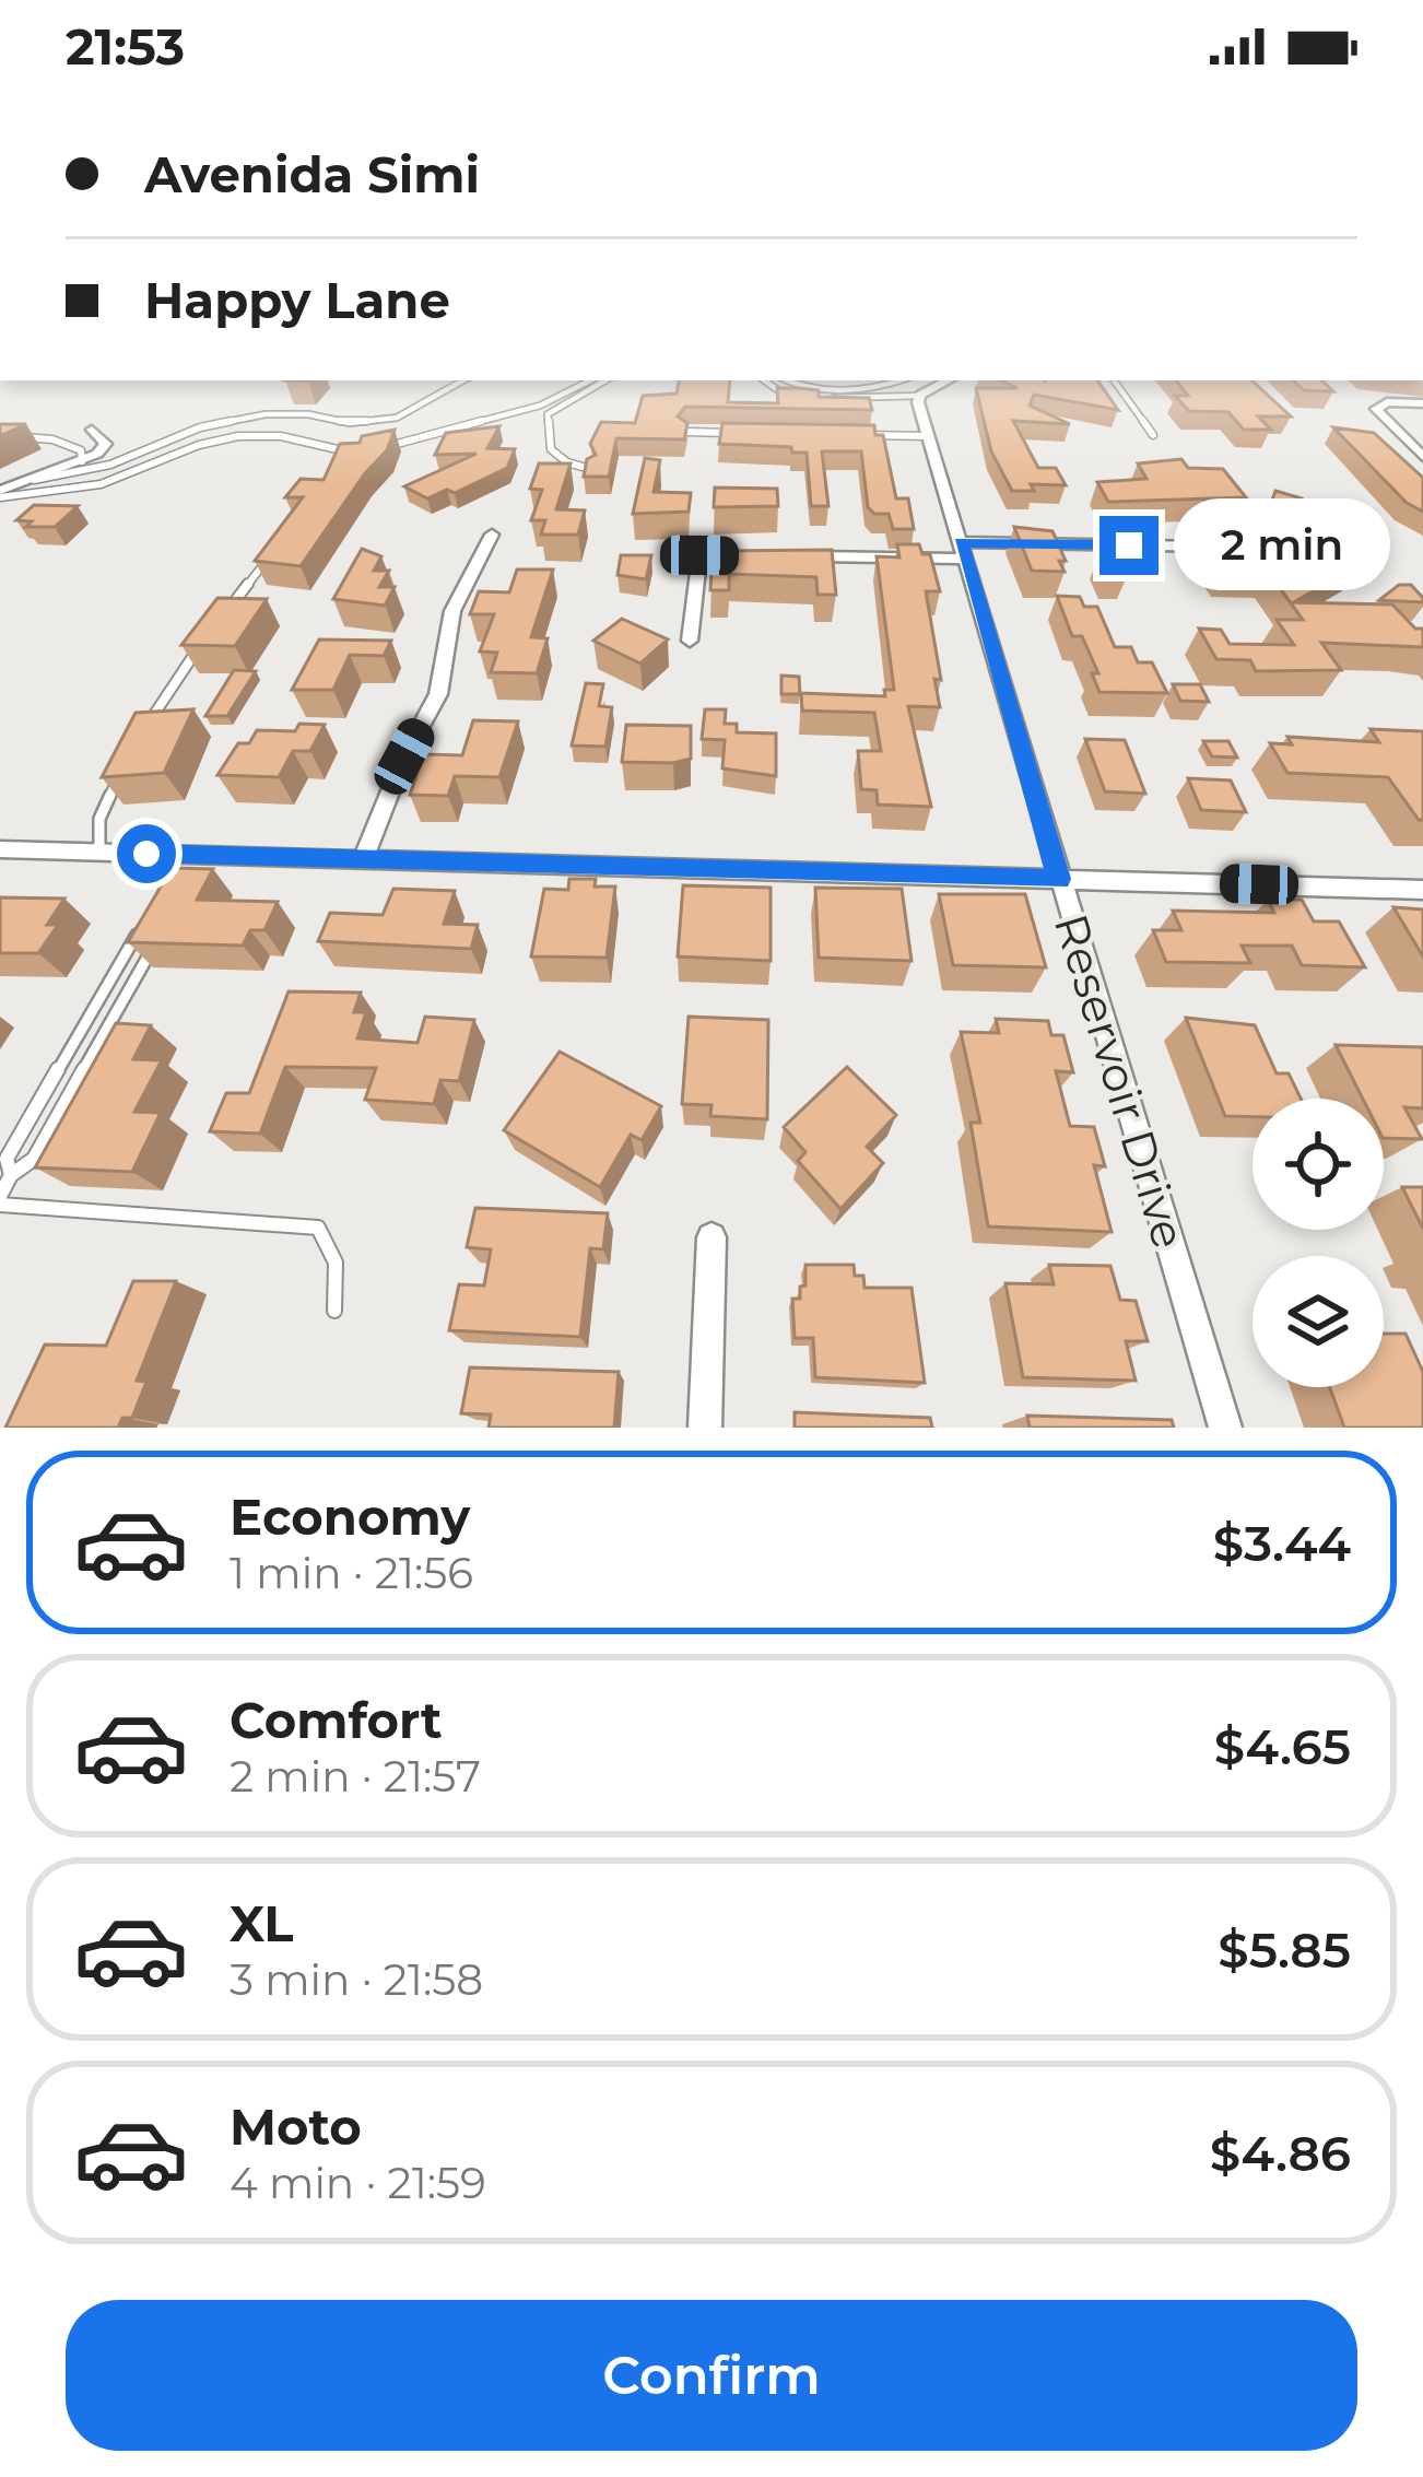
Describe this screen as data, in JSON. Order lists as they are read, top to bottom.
{
  "streets": {
    "street": ["Reservoir Drive"]
  },
  "page": {
    "status": "21:53",
    "banner": ["Avenida Simi", "Happy Lane"],
    "bubble": "2 min",
    "list": [
      {
        "name": "Economy",
        "note": "1 min · 21:56",
        "value": "$3.44"
      },
      {
        "name": "Comfort",
        "note": "2 min · 21:57",
        "value": "$4.65"
      },
      {
        "name": "XL",
        "note": "3 min · 21:58",
        "value": "$5.85"
      },
      {
        "name": "Moto",
        "note": "4 min · 21:59",
        "value": "$4.86"
      }
    ],
    "buttons": "Confirm"
  }
}
